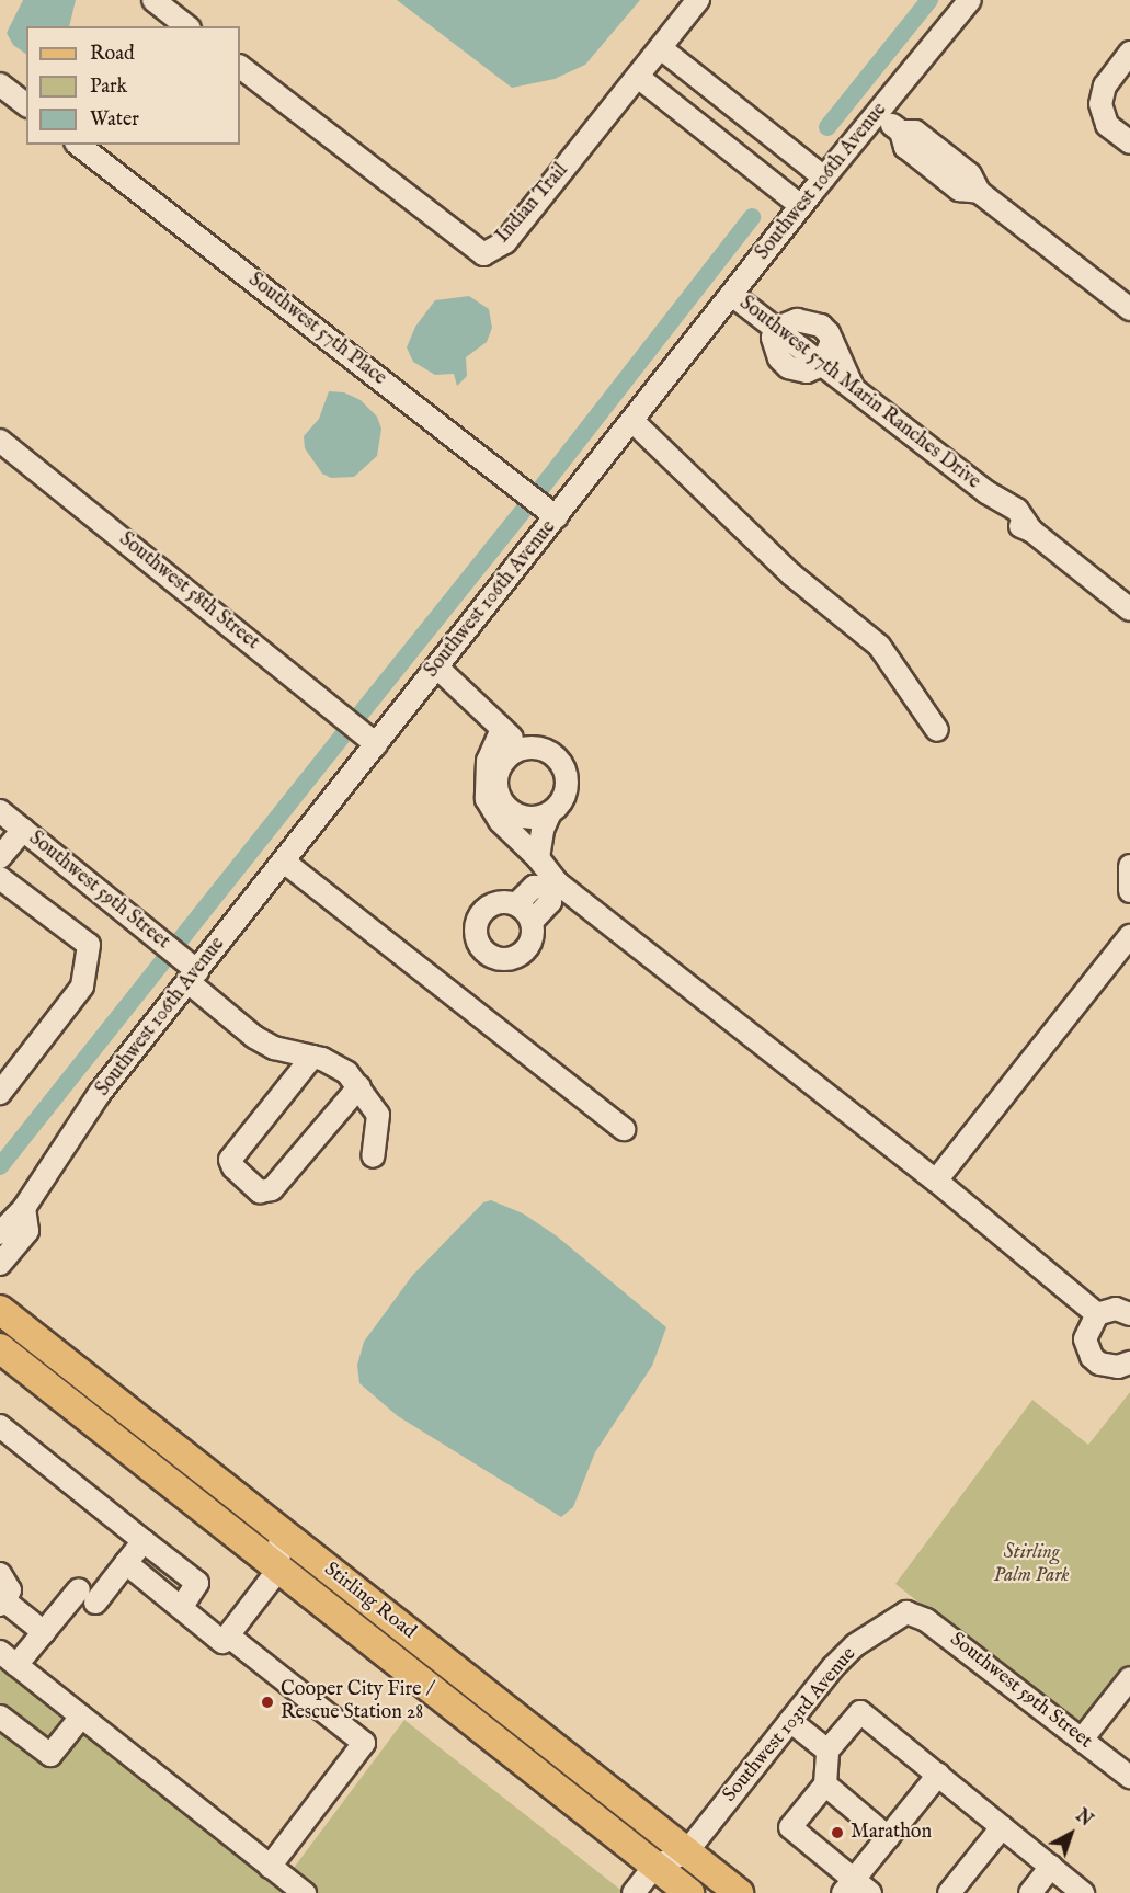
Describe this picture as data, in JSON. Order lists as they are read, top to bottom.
{
  "streets": {
    "main road": ["Stirling Road"],
    "street": [
      "Southwest 106th Avenue",
      "Indian Trail",
      "Southwest 57th Place",
      "Southwest 57th Marin Ranches Drive",
      "Southwest 58th Street",
      "Southwest 59th Street",
      "Southwest 103rd Avenue"
    ]
  },
  "crossings": [
    ["Southwest 106th Avenue", "Southwest 57th Place"],
    ["Southwest 106th Avenue", "Southwest 57th Marin Ranches Drive"],
    ["Southwest 106th Avenue", "Southwest 58th Street"],
    ["Southwest 106th Avenue", "Southwest 59th Street"],
    ["Southwest 59th Street", "Southwest 103rd Avenue"],
    ["Stirling Road", "Southwest 103rd Avenue"]
  ],
  "parks": ["Stirling Palm Park"],
  "places": ["Cooper City Fire / Rescue Station 28", "Marathon"],
  "legend": ["Road", "Park", "Water"],
  "north": "top right"
}
